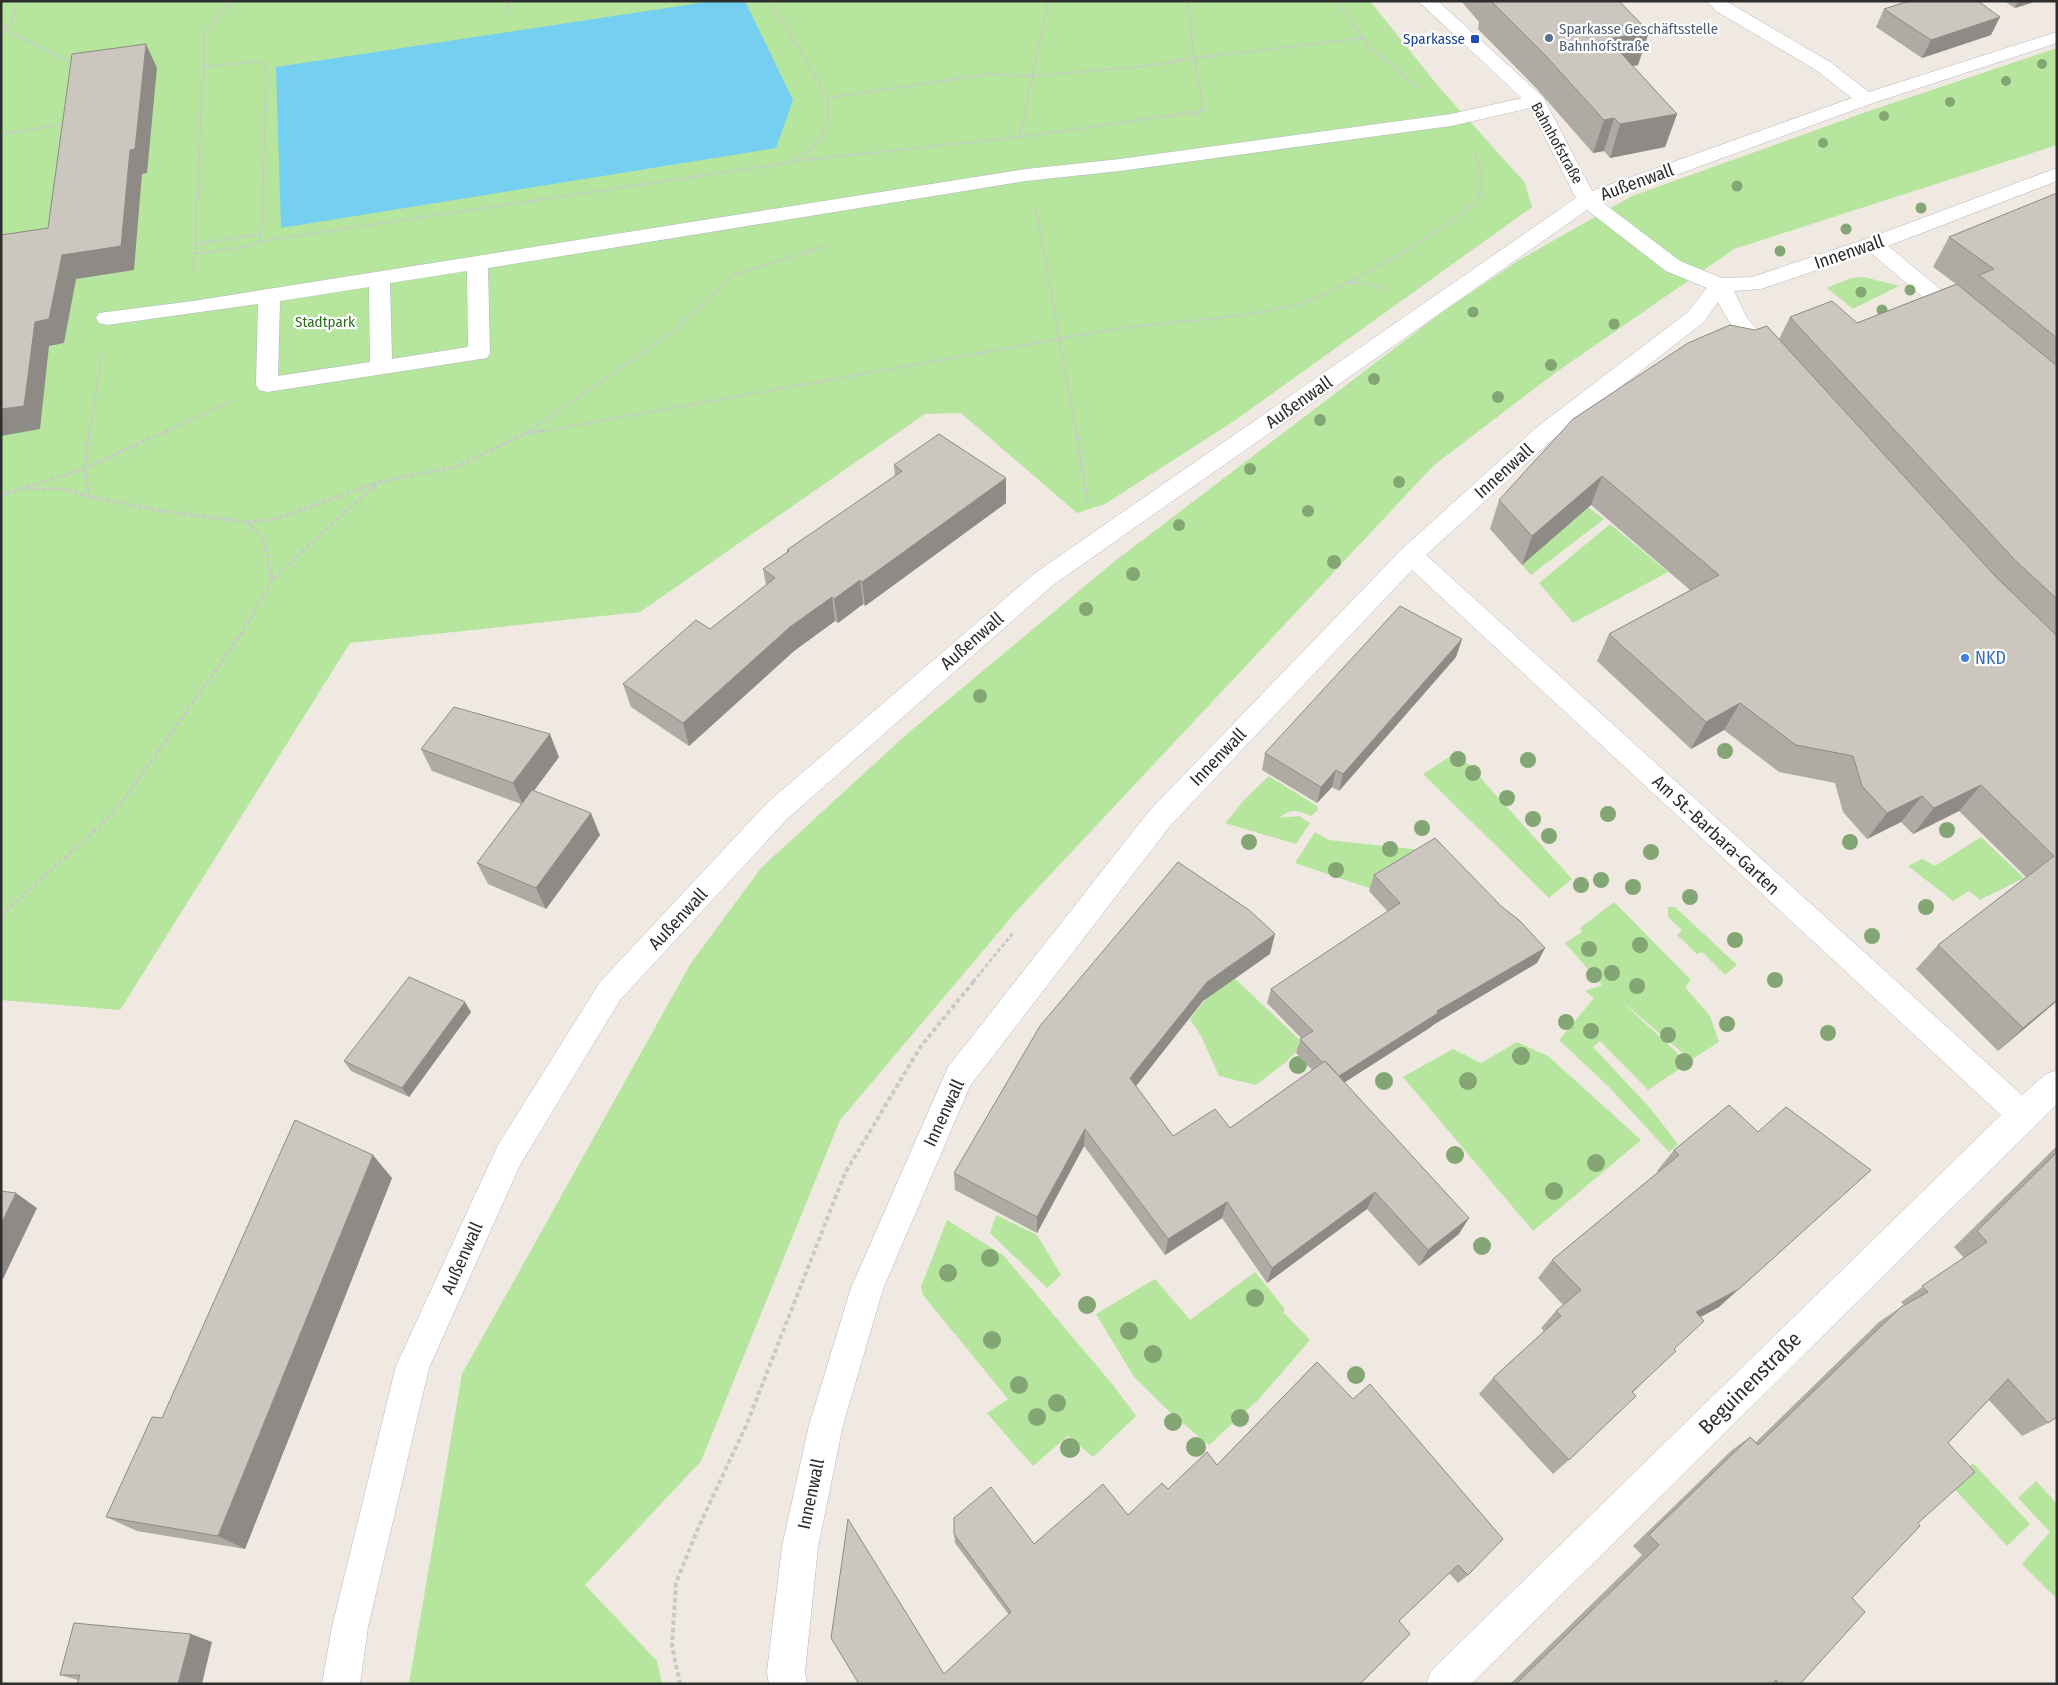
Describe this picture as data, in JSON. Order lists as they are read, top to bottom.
{
  "streets": {
    "street": [
      "Bahnhofstraße",
      "Außenwall",
      "Innenwall",
      "Am St.-Barbara-Garten",
      "Beguinenstraße"
    ]
  },
  "crossings": [
    ["Bahnhofstraße", "Außenwall"],
    ["Bahnhofstraße", "Innenwall"],
    ["Innenwall", "Am St.-Barbara-Garten"],
    ["Am St.-Barbara-Garten", "Beguinenstraße"]
  ],
  "parks": ["Stadtpark"],
  "places": {
    "other": ["Sparkasse Geschäftsstelle Bahnhofstraße", "NKD"],
    "transit": ["Sparkasse"]
  }
}
